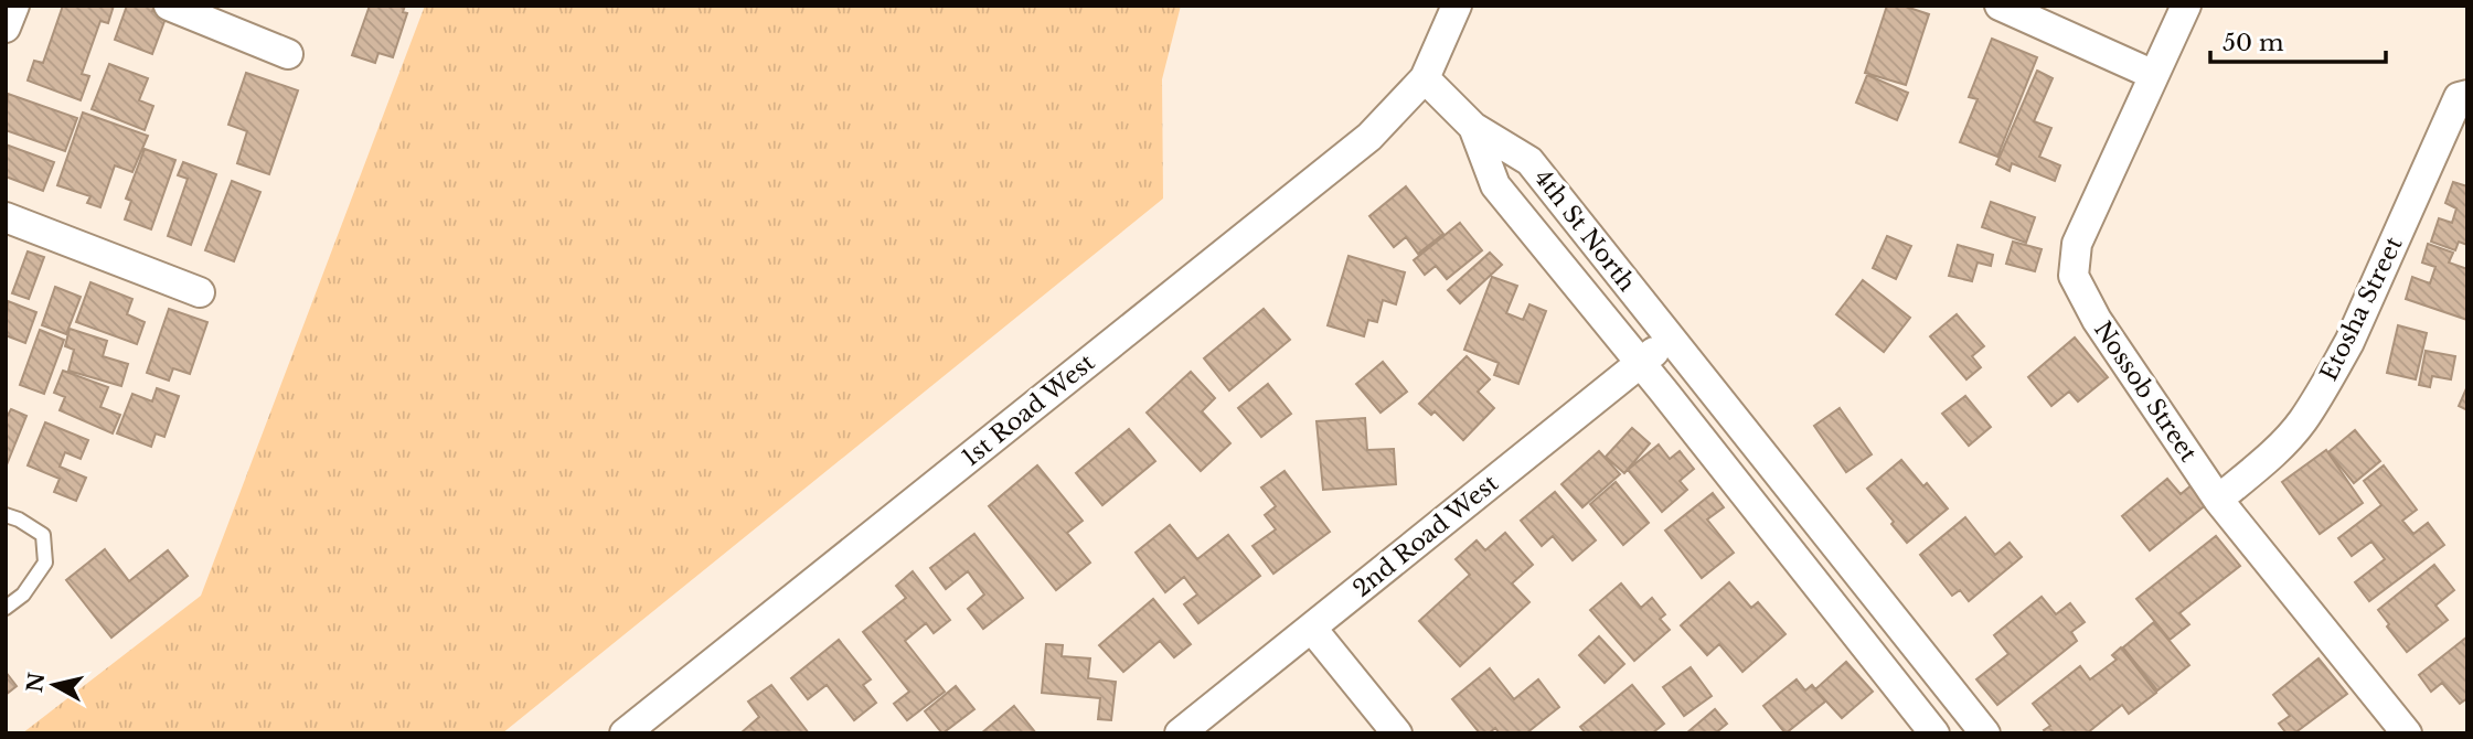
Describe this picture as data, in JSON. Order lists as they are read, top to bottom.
{
  "streets": {
    "street": [
      "4th St North",
      "Etosha Street",
      "Nossob Street",
      "1st Road West",
      "2nd Road West"
    ]
  },
  "crossings": [
    ["4th St North", "2nd Road West"],
    ["Etosha Street", "Nossob Street"]
  ],
  "scale_bar": "50 m",
  "north": "left"
}
